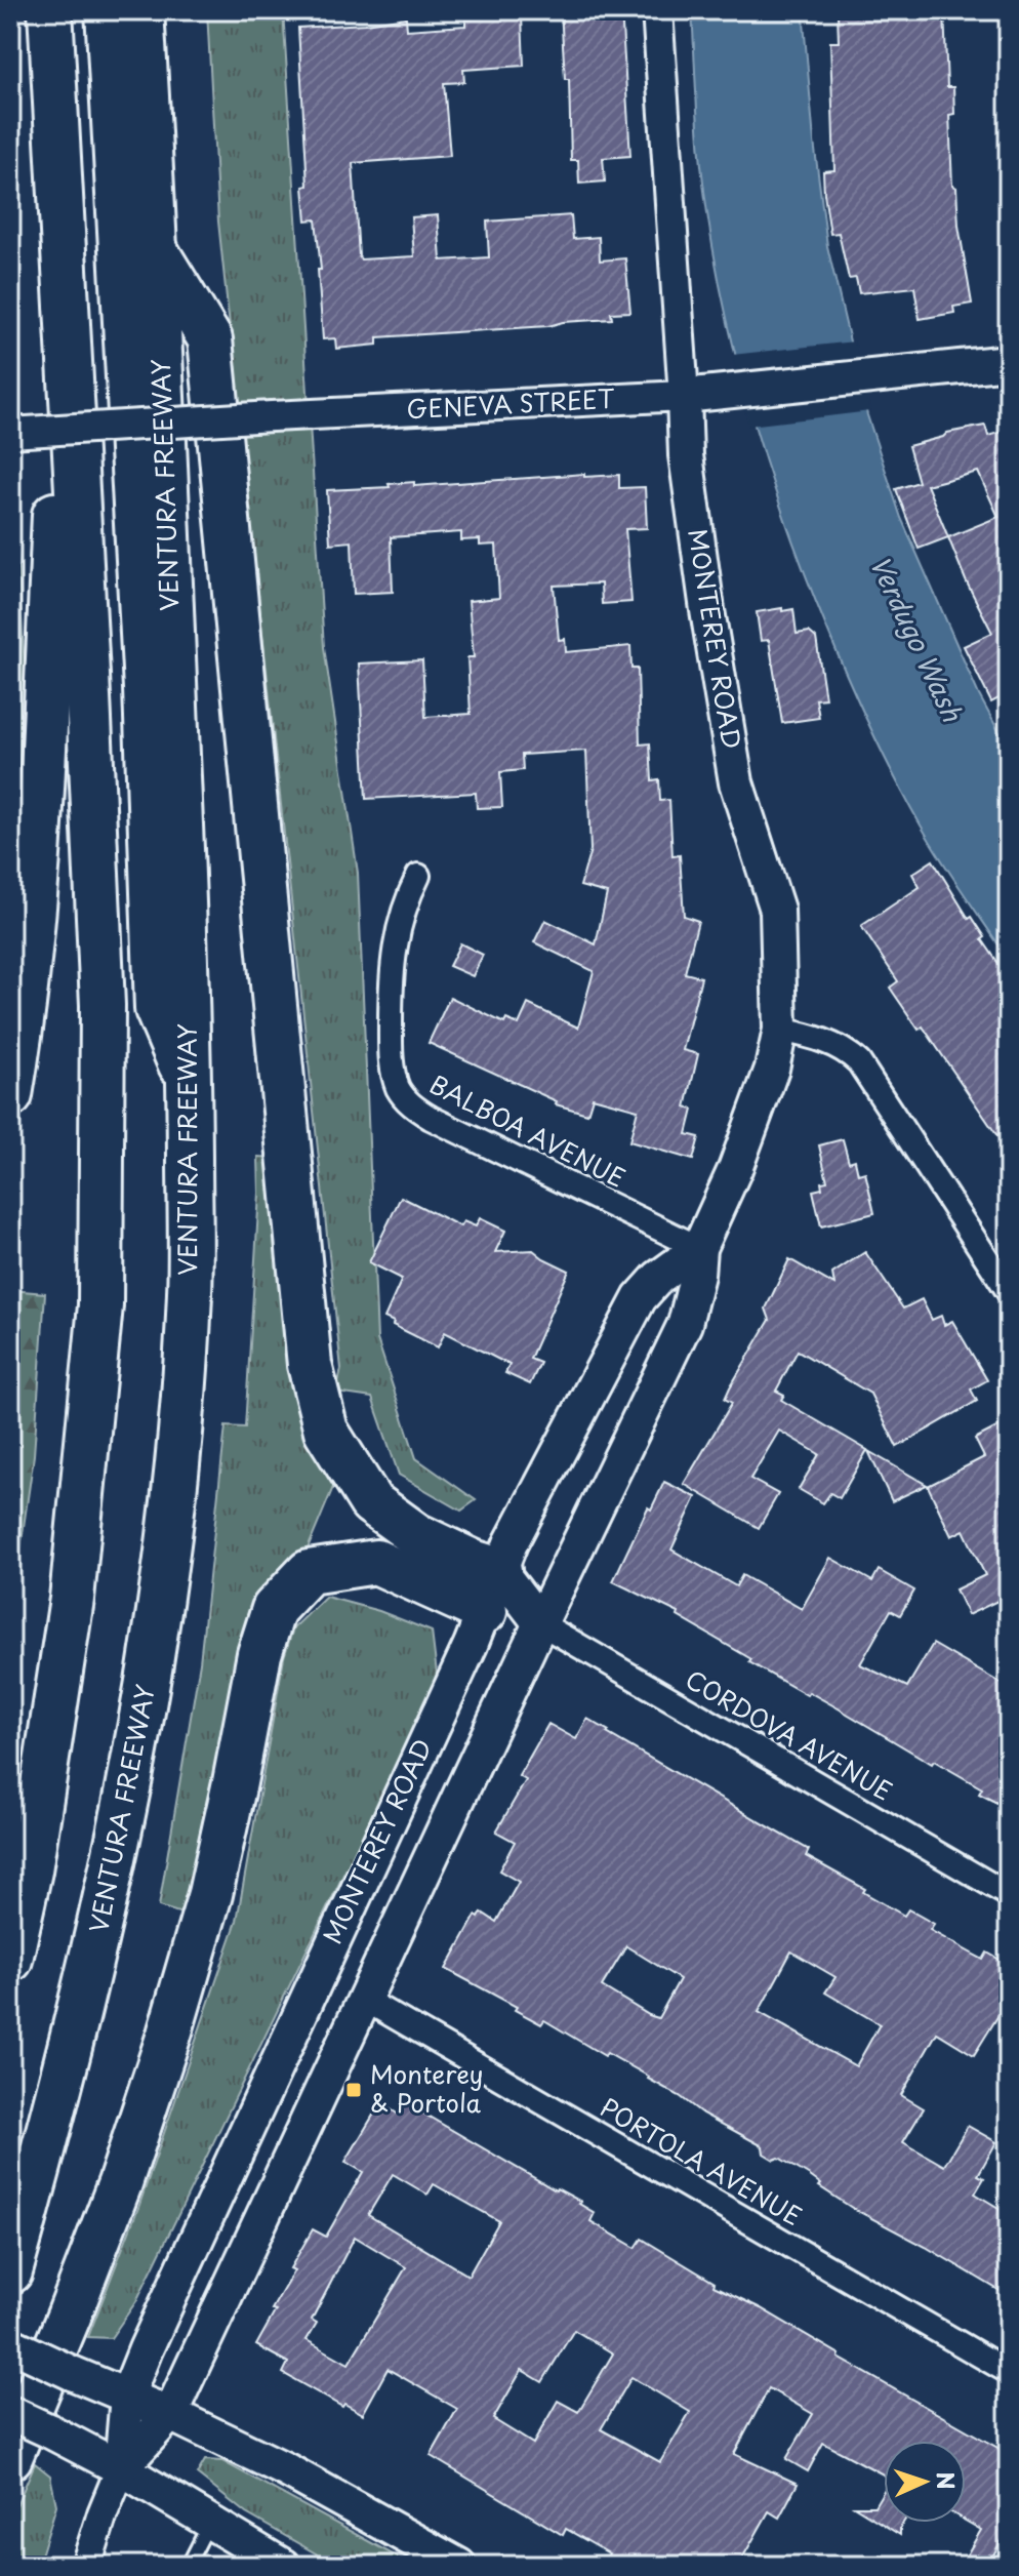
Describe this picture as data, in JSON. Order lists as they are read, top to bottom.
{
  "streets": {
    "highway": ["VENTURA FREEWAY"],
    "main road": ["GENEVA STREET", "MONTEREY ROAD"],
    "street": ["BALBOA AVENUE", "CORDOVA AVENUE", "PORTOLA AVENUE"]
  },
  "crossings": [
    ["GENEVA STREET", "MONTEREY ROAD"],
    ["MONTEREY ROAD", "BALBOA AVENUE"],
    ["MONTEREY ROAD", "CORDOVA AVENUE"],
    ["MONTEREY ROAD", "PORTOLA AVENUE"]
  ],
  "water": ["Verdugo Wash"],
  "places": {
    "transit": ["Monterey & Portola"]
  },
  "north": "right"
}
